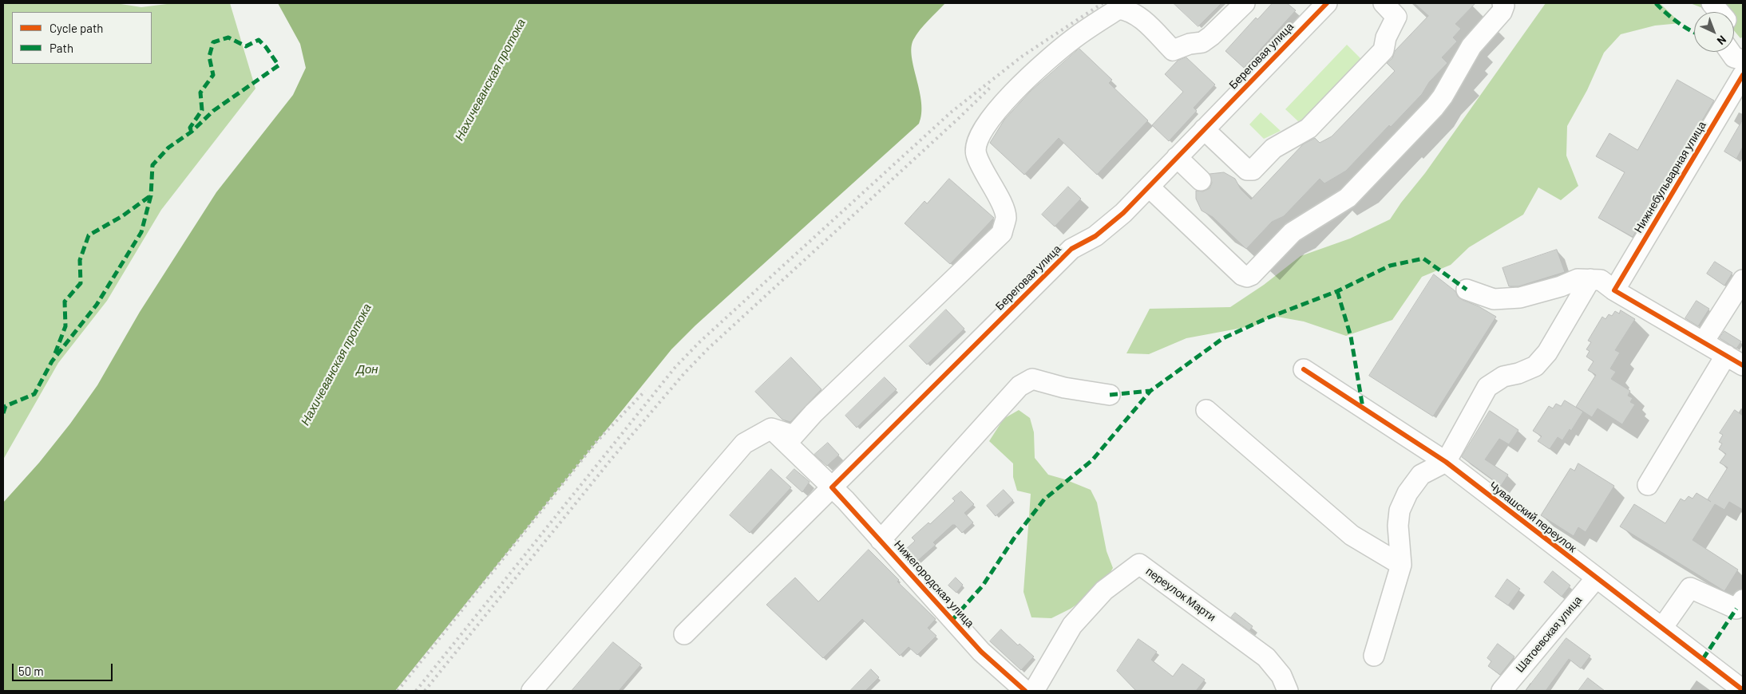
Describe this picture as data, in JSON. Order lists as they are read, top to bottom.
{
  "streets": {
    "street": [
      "Береговая улица",
      "Нижнебульварная улица",
      "Чувашский переулок",
      "Нижегородская улица",
      "переулок Марти",
      "Шатоевская улица"
    ]
  },
  "crossings": [
    ["Береговая улица", "Нижегородская улица"],
    ["Чувашский переулок", "Шатоевская улица"]
  ],
  "water": ["Нахичеванская протока", "Дон"],
  "legend": ["Cycle path", "Path"],
  "scale_bar": "50 m",
  "north": "bottom right"
}
